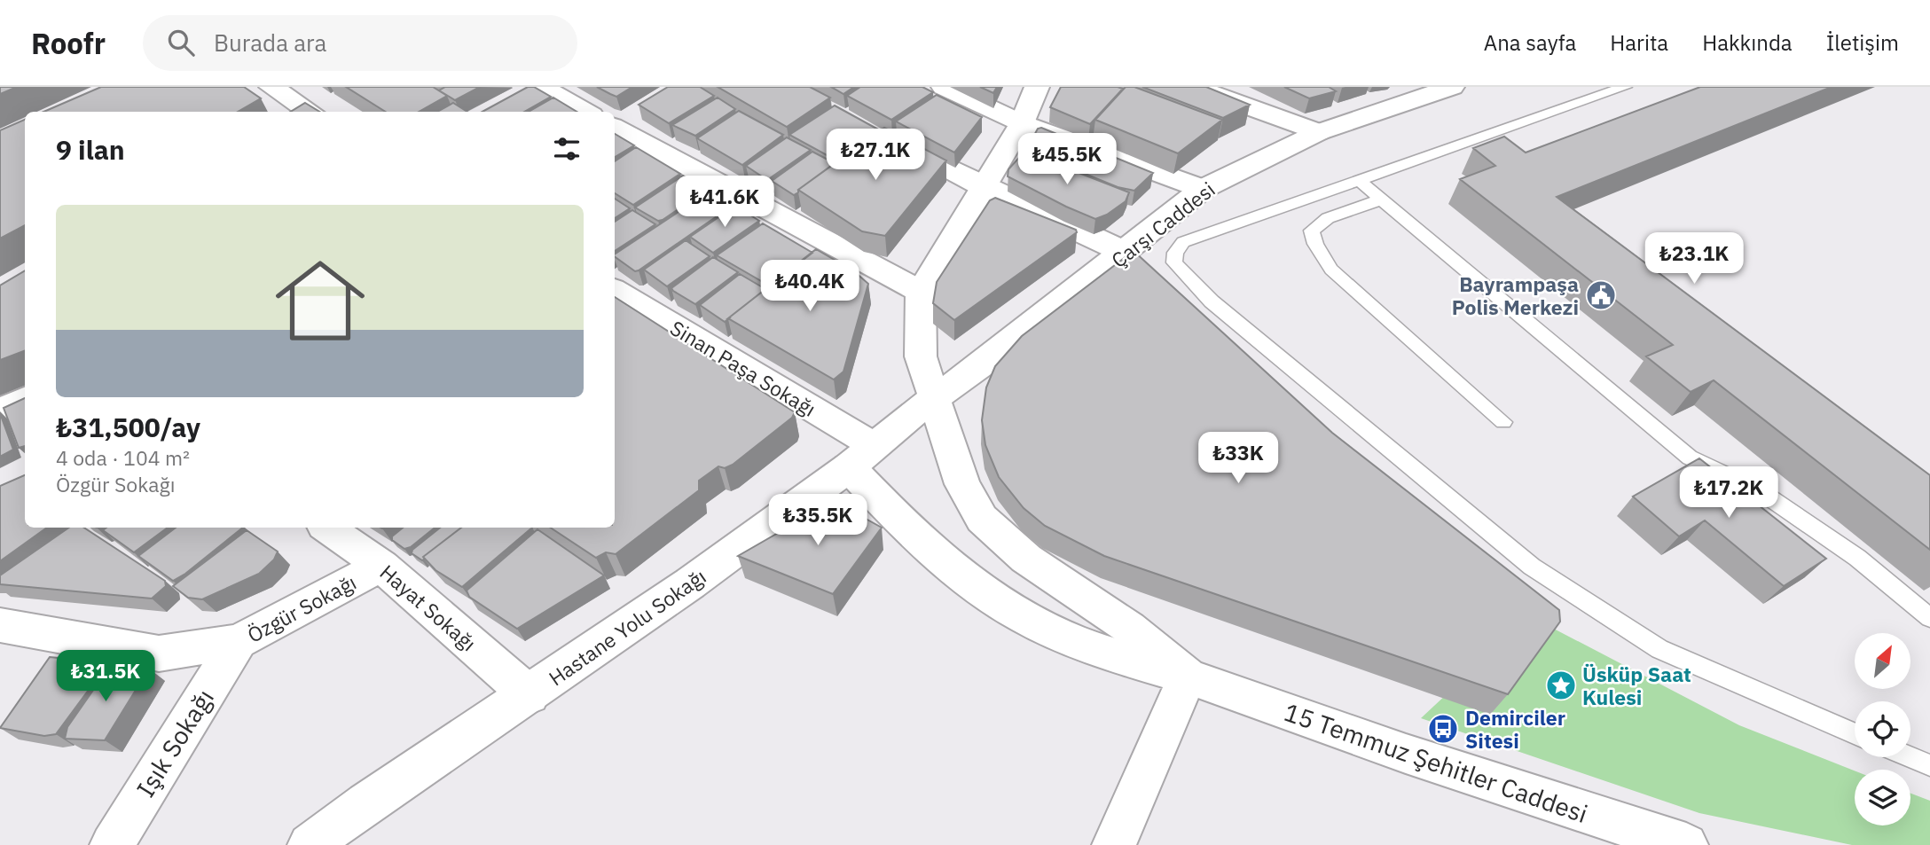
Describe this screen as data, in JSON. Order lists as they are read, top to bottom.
{
  "streets": {
    "street": [
      "Çarşı Caddesi",
      "Sinan Paşa Sokağı",
      "Hayat Sokağı",
      "Özgür Sokağı",
      "Hastane Yolu Sokağı",
      "Işık Sokağı",
      "15 Temmuz Şehitler Caddesi"
    ]
  },
  "crossings": [
    ["Çarşı Caddesi", "Hastane Yolu Sokağı"],
    ["Sinan Paşa Sokağı", "Hastane Yolu Sokağı"],
    ["Sinan Paşa Sokağı", "15 Temmuz Şehitler Caddesi"],
    ["Hayat Sokağı", "Özgür Sokağı"],
    ["Hayat Sokağı", "Hastane Yolu Sokağı"],
    ["Özgür Sokağı", "Işık Sokağı"]
  ],
  "places": {
    "public building": ["Bayrampaşa Polis Merkezi"],
    "place": ["Üsküp Saat Kulesi"],
    "bus stop": ["Demirciler Sitesi"]
  },
  "north": "top right",
  "page": {
    "header": "Roofr",
    "search": "Burada ara",
    "nav": [
      "Ana sayfa",
      "Harita",
      "Hakkında",
      "İletişim"
    ],
    "heading": "9 ilan",
    "price": [
      "₺27.1K",
      "₺45.5K",
      "₺41.6K",
      "₺23.1K",
      "₺40.4K",
      "₺33K",
      "₺17.2K",
      "₺35.5K",
      "₺31.5K"
    ],
    "list": [
      {
        "name": "₺31,500/ay",
        "note": "4 oda · 104 m² · Özgür Sokağı"
      }
    ]
  }
}
